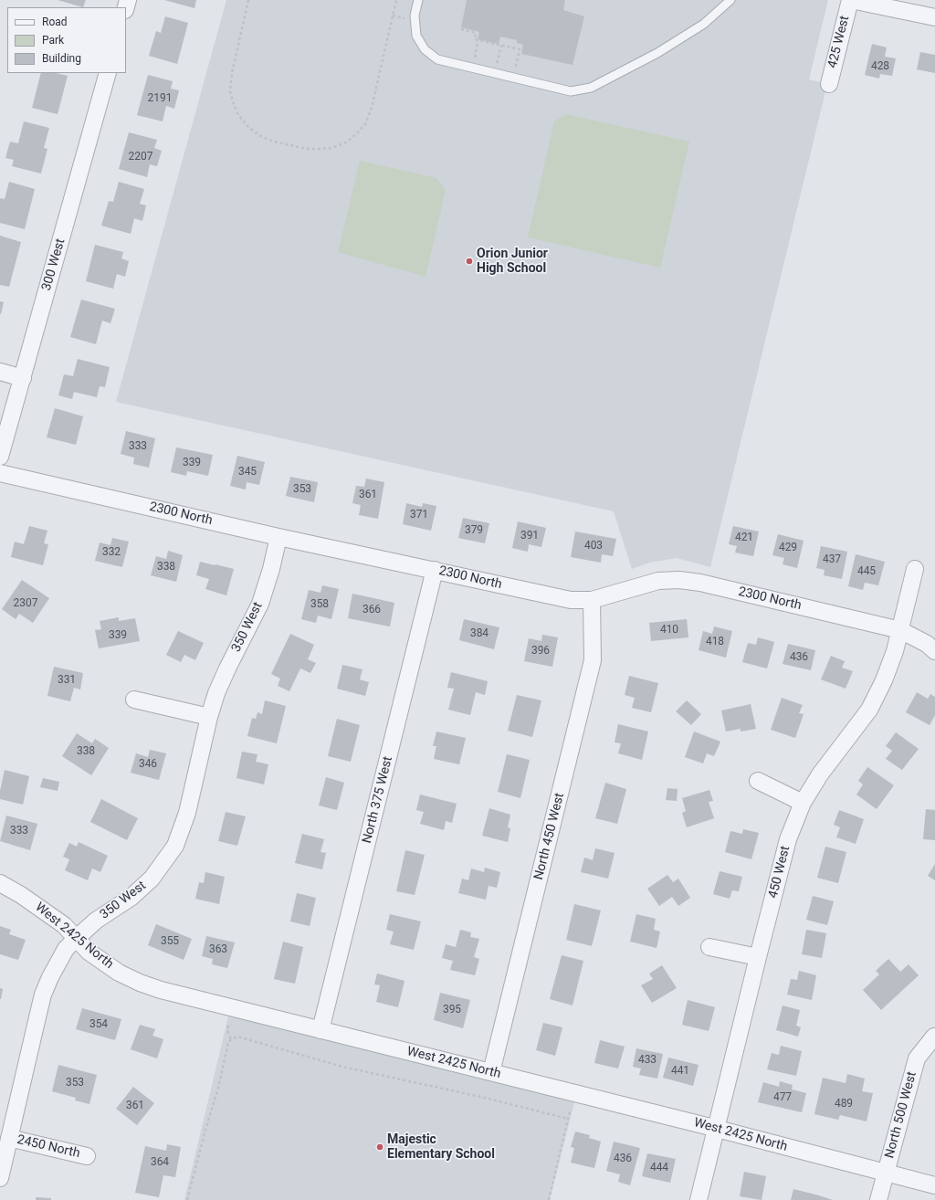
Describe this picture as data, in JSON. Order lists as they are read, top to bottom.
{
  "streets": {
    "street": [
      "425 West",
      "300 West",
      "2300 North",
      "350 West",
      "North 375 West",
      "North 450 West",
      "450 West",
      "West 2425 North",
      "North 500 West",
      "2450 North"
    ]
  },
  "crossings": [
    ["2300 North", "350 West"],
    ["2300 North", "North 375 West"],
    ["2300 North", "North 450 West"],
    ["2300 North", "450 West"],
    ["350 West", "West 2425 North"],
    ["350 West", "2450 North"],
    ["North 375 West", "West 2425 North"],
    ["North 450 West", "West 2425 North"],
    ["450 West", "West 2425 North"],
    ["West 2425 North", "North 500 West"]
  ],
  "places": ["Orion Junior High School", "Majestic Elementary School"],
  "house_numbers": [
    "428",
    "2191",
    "2207",
    "333",
    "339",
    "345",
    "353",
    "361",
    "371",
    "379",
    "391",
    "421",
    "403",
    "429",
    "332",
    "437",
    "338",
    "445",
    "2307",
    "358",
    "366",
    "410",
    "384",
    "339",
    "418",
    "396",
    "436",
    "331",
    "338",
    "346",
    "333",
    "355",
    "363",
    "395",
    "354",
    "433",
    "441",
    "353",
    "477",
    "489",
    "361",
    "436",
    "364",
    "444"
  ],
  "legend": ["Road", "Park", "Building"]
}
